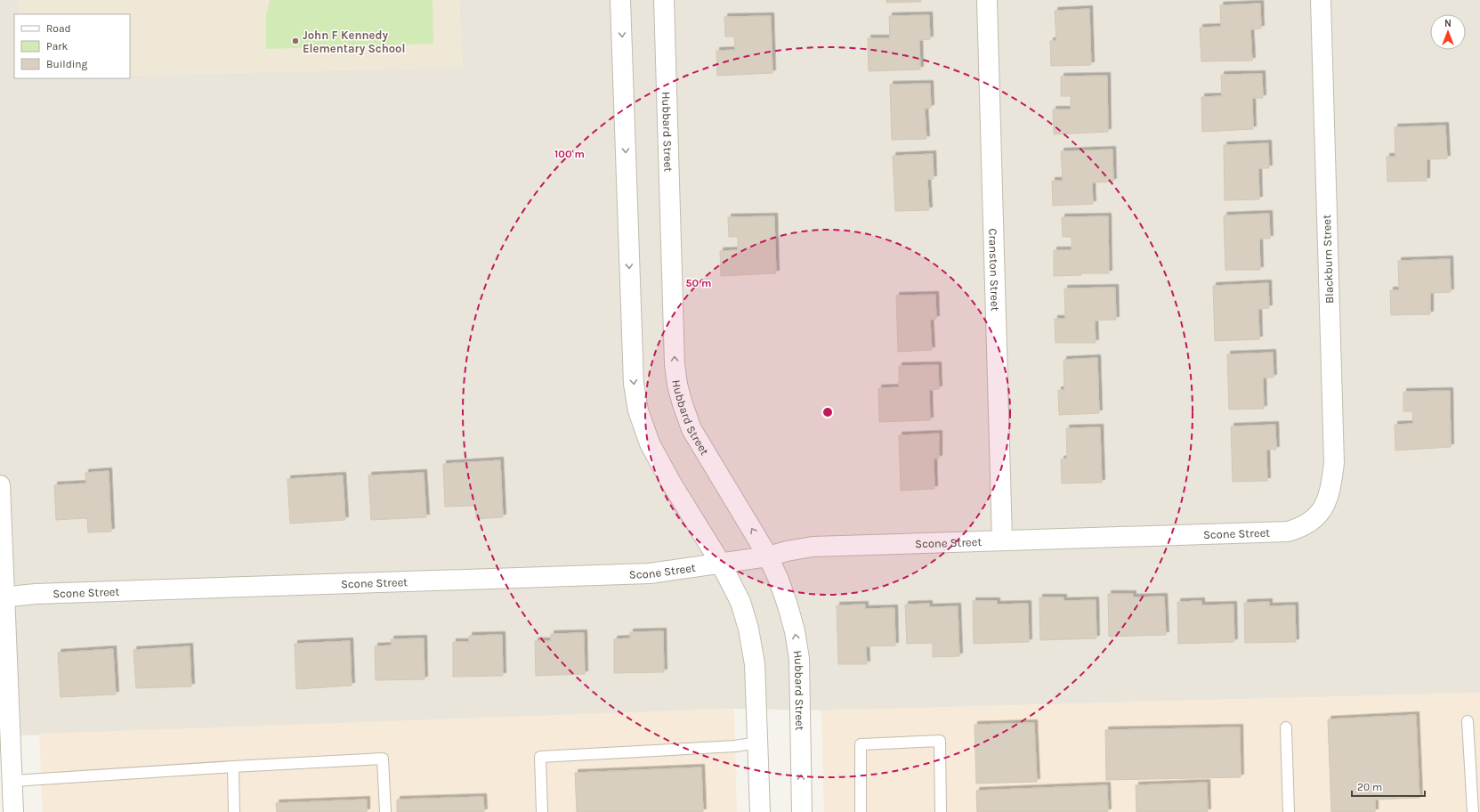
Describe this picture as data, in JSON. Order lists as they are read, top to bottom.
{
  "streets": {
    "street": [
      "Hubbard Street",
      "Blackburn Street",
      "Cranston Street",
      "Scone Street"
    ]
  },
  "crossings": [
    ["Hubbard Street", "Scone Street"],
    ["Blackburn Street", "Scone Street"],
    ["Cranston Street", "Scone Street"]
  ],
  "places": ["John F Kennedy Elementary School"],
  "legend": ["Road", "Park", "Building"],
  "scale_bar": "20 m",
  "north": "top",
  "rings": ["100 m", "50 m"]
}
